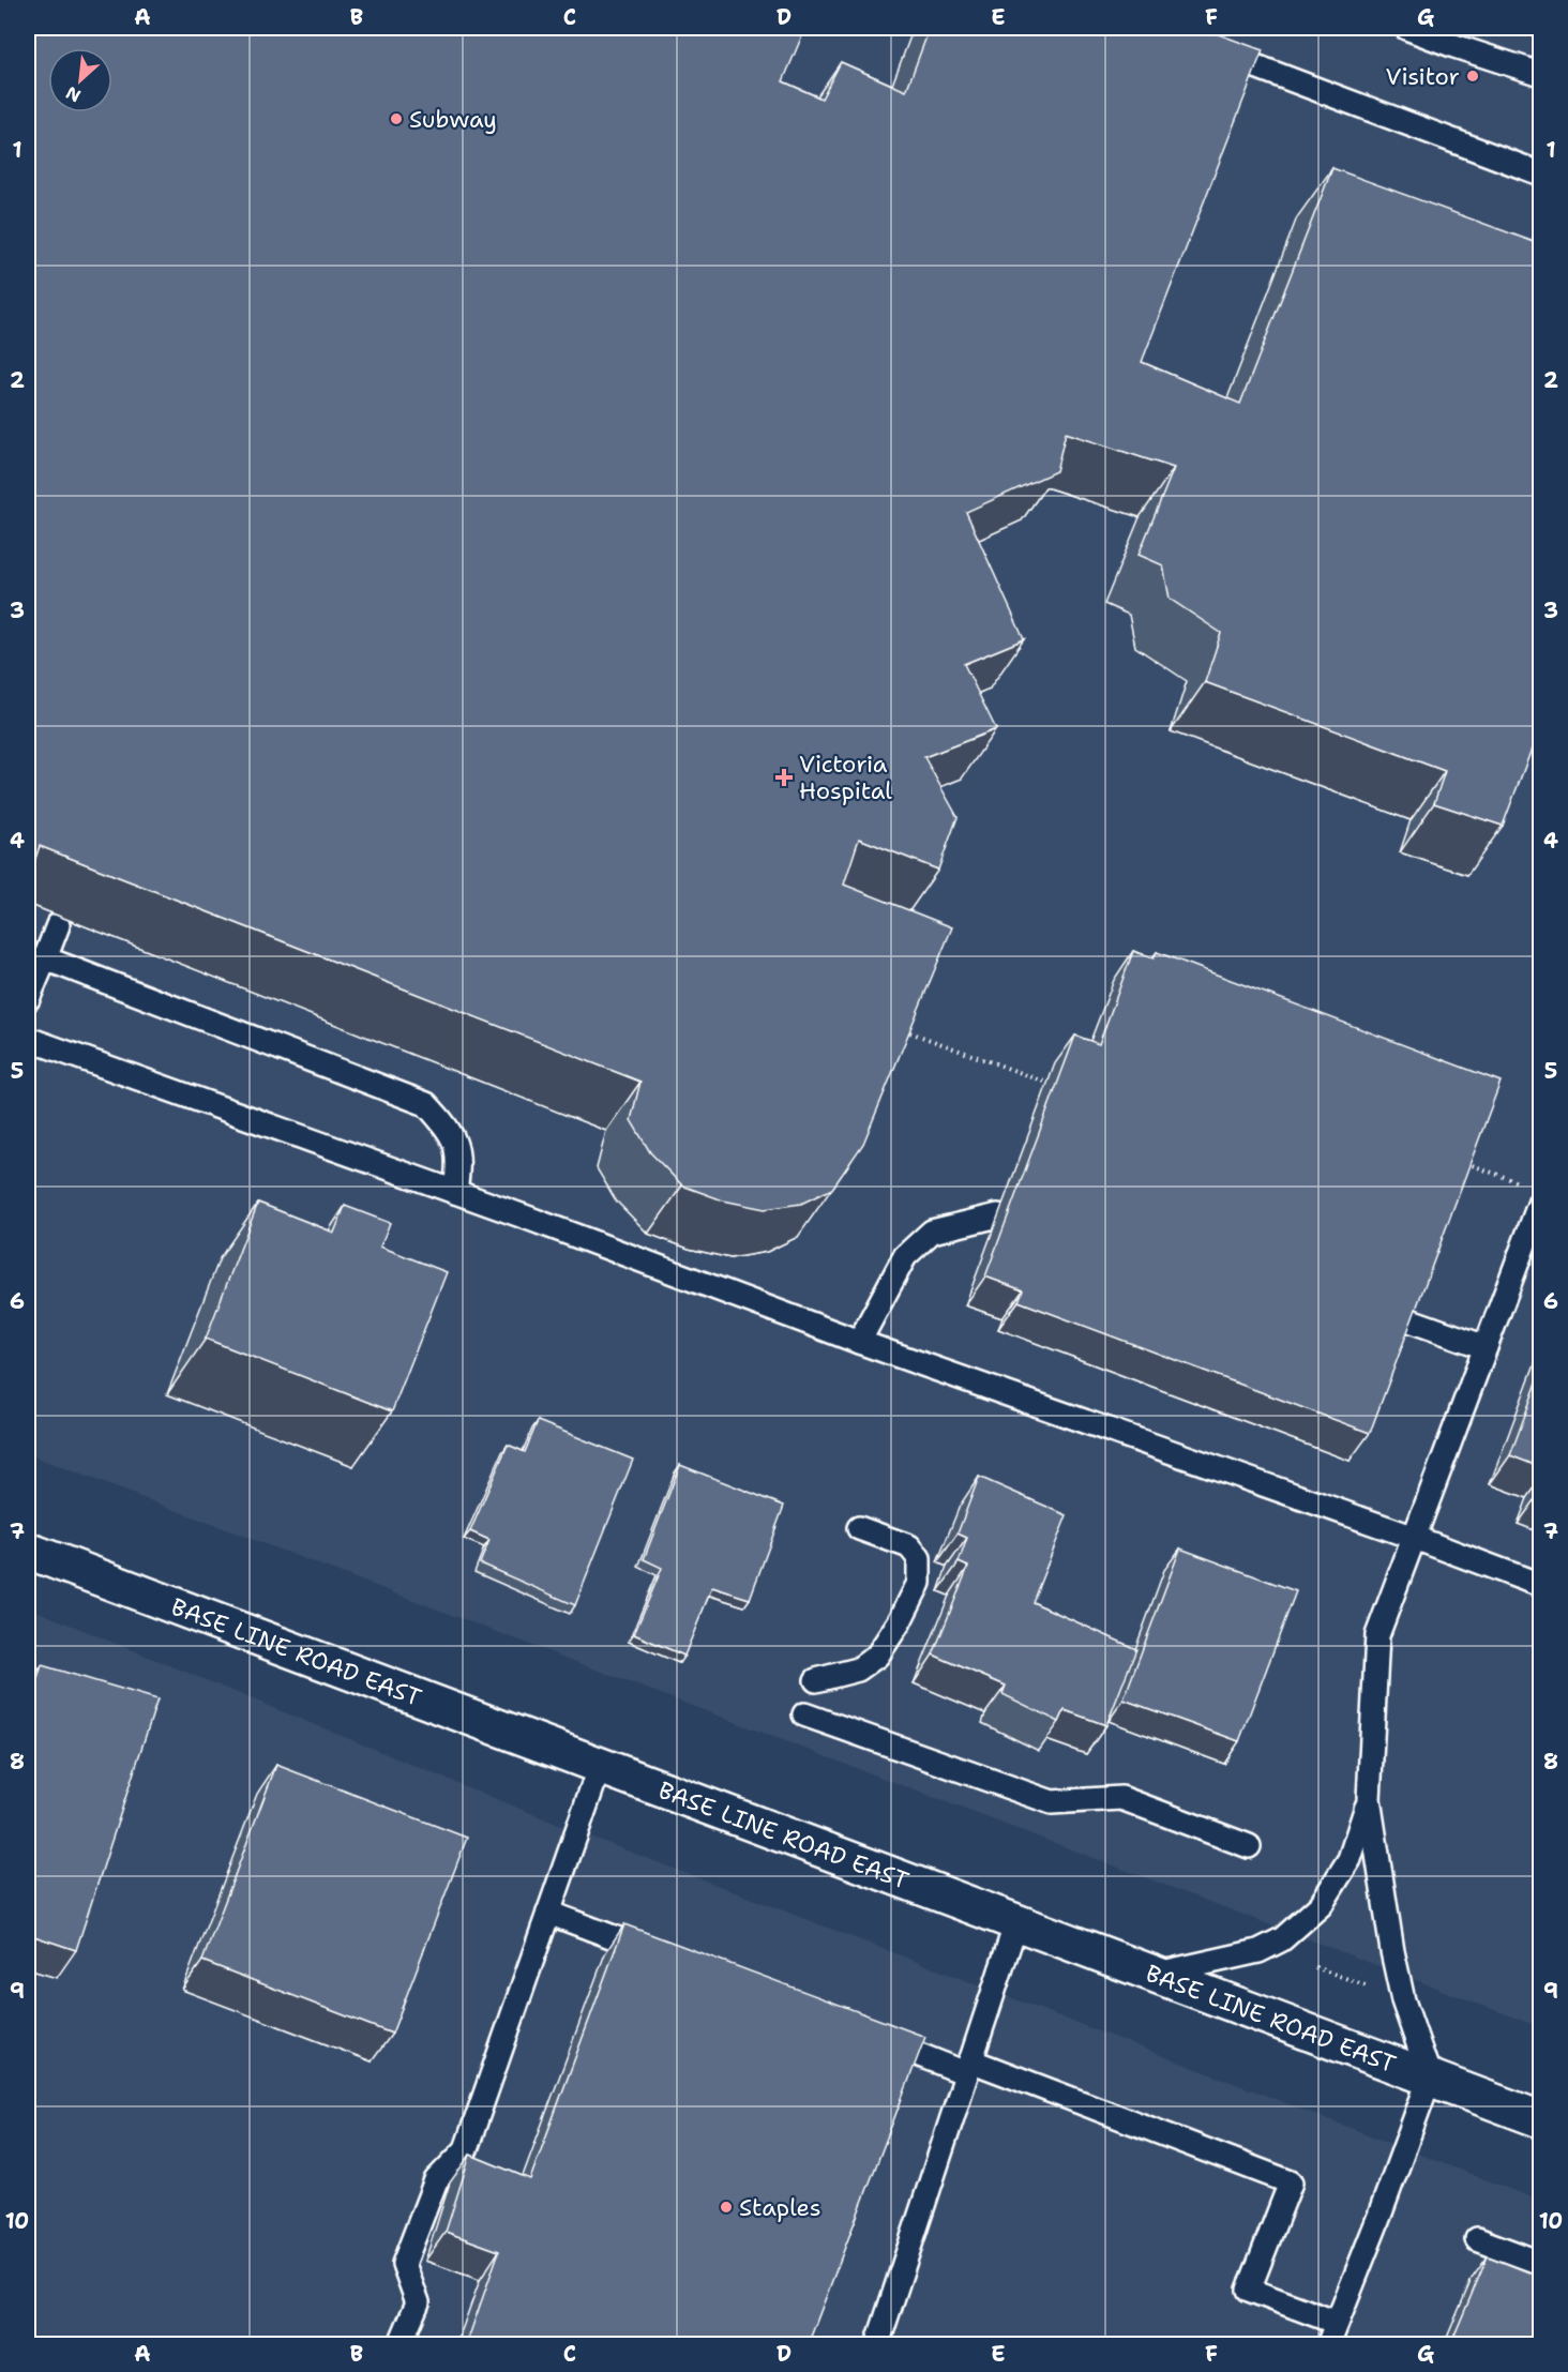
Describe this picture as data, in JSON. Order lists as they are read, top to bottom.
{
  "streets": {
    "street": ["BASE LINE ROAD EAST"]
  },
  "places": {
    "other": ["Visitor", "Subway", "Staples"],
    "health": ["Victoria Hospital"]
  },
  "north": "bottom left",
  "grid": {
    "columns": [
      "A",
      "B",
      "C",
      "D",
      "E",
      "F",
      "G"
    ],
    "rows": [
      "1",
      "2",
      "3",
      "4",
      "5",
      "6",
      "7",
      "8",
      "9",
      "10"
    ]
  }
}
